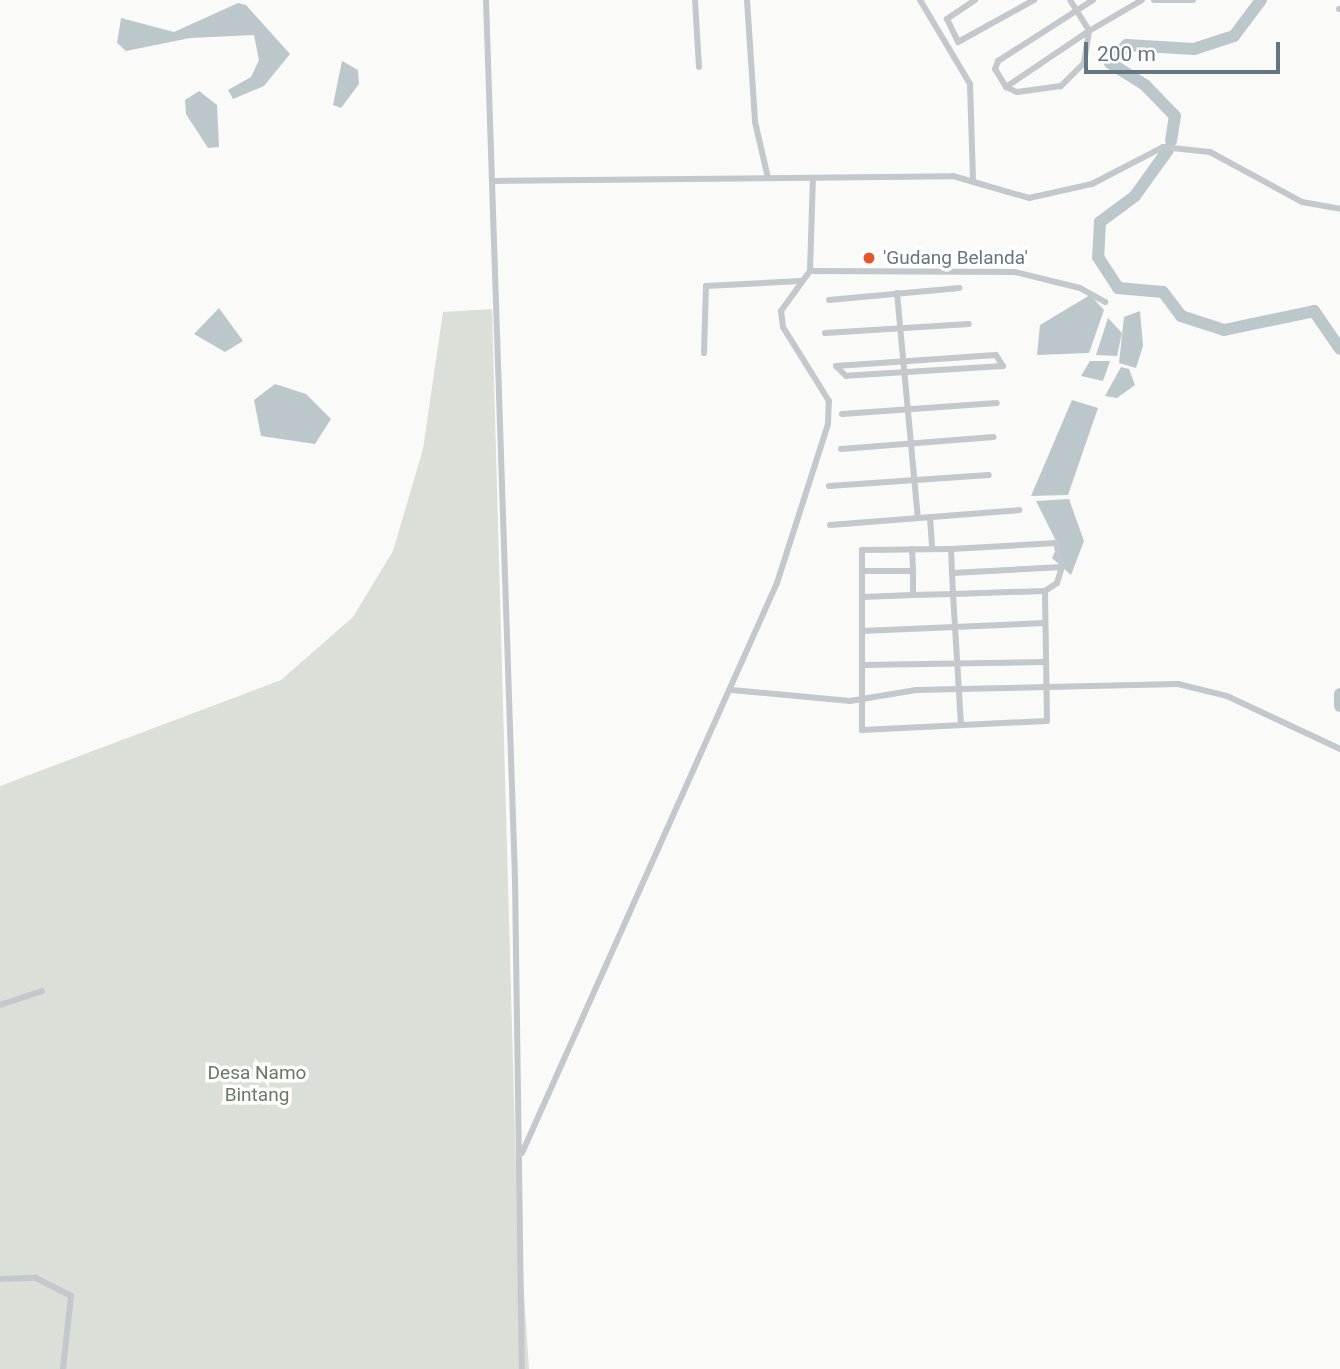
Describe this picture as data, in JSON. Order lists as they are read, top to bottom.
{
  "parks": ["Desa Namo Bintang"],
  "places": ["'Gudang Belanda'"],
  "scale_bar": "200 m"
}
